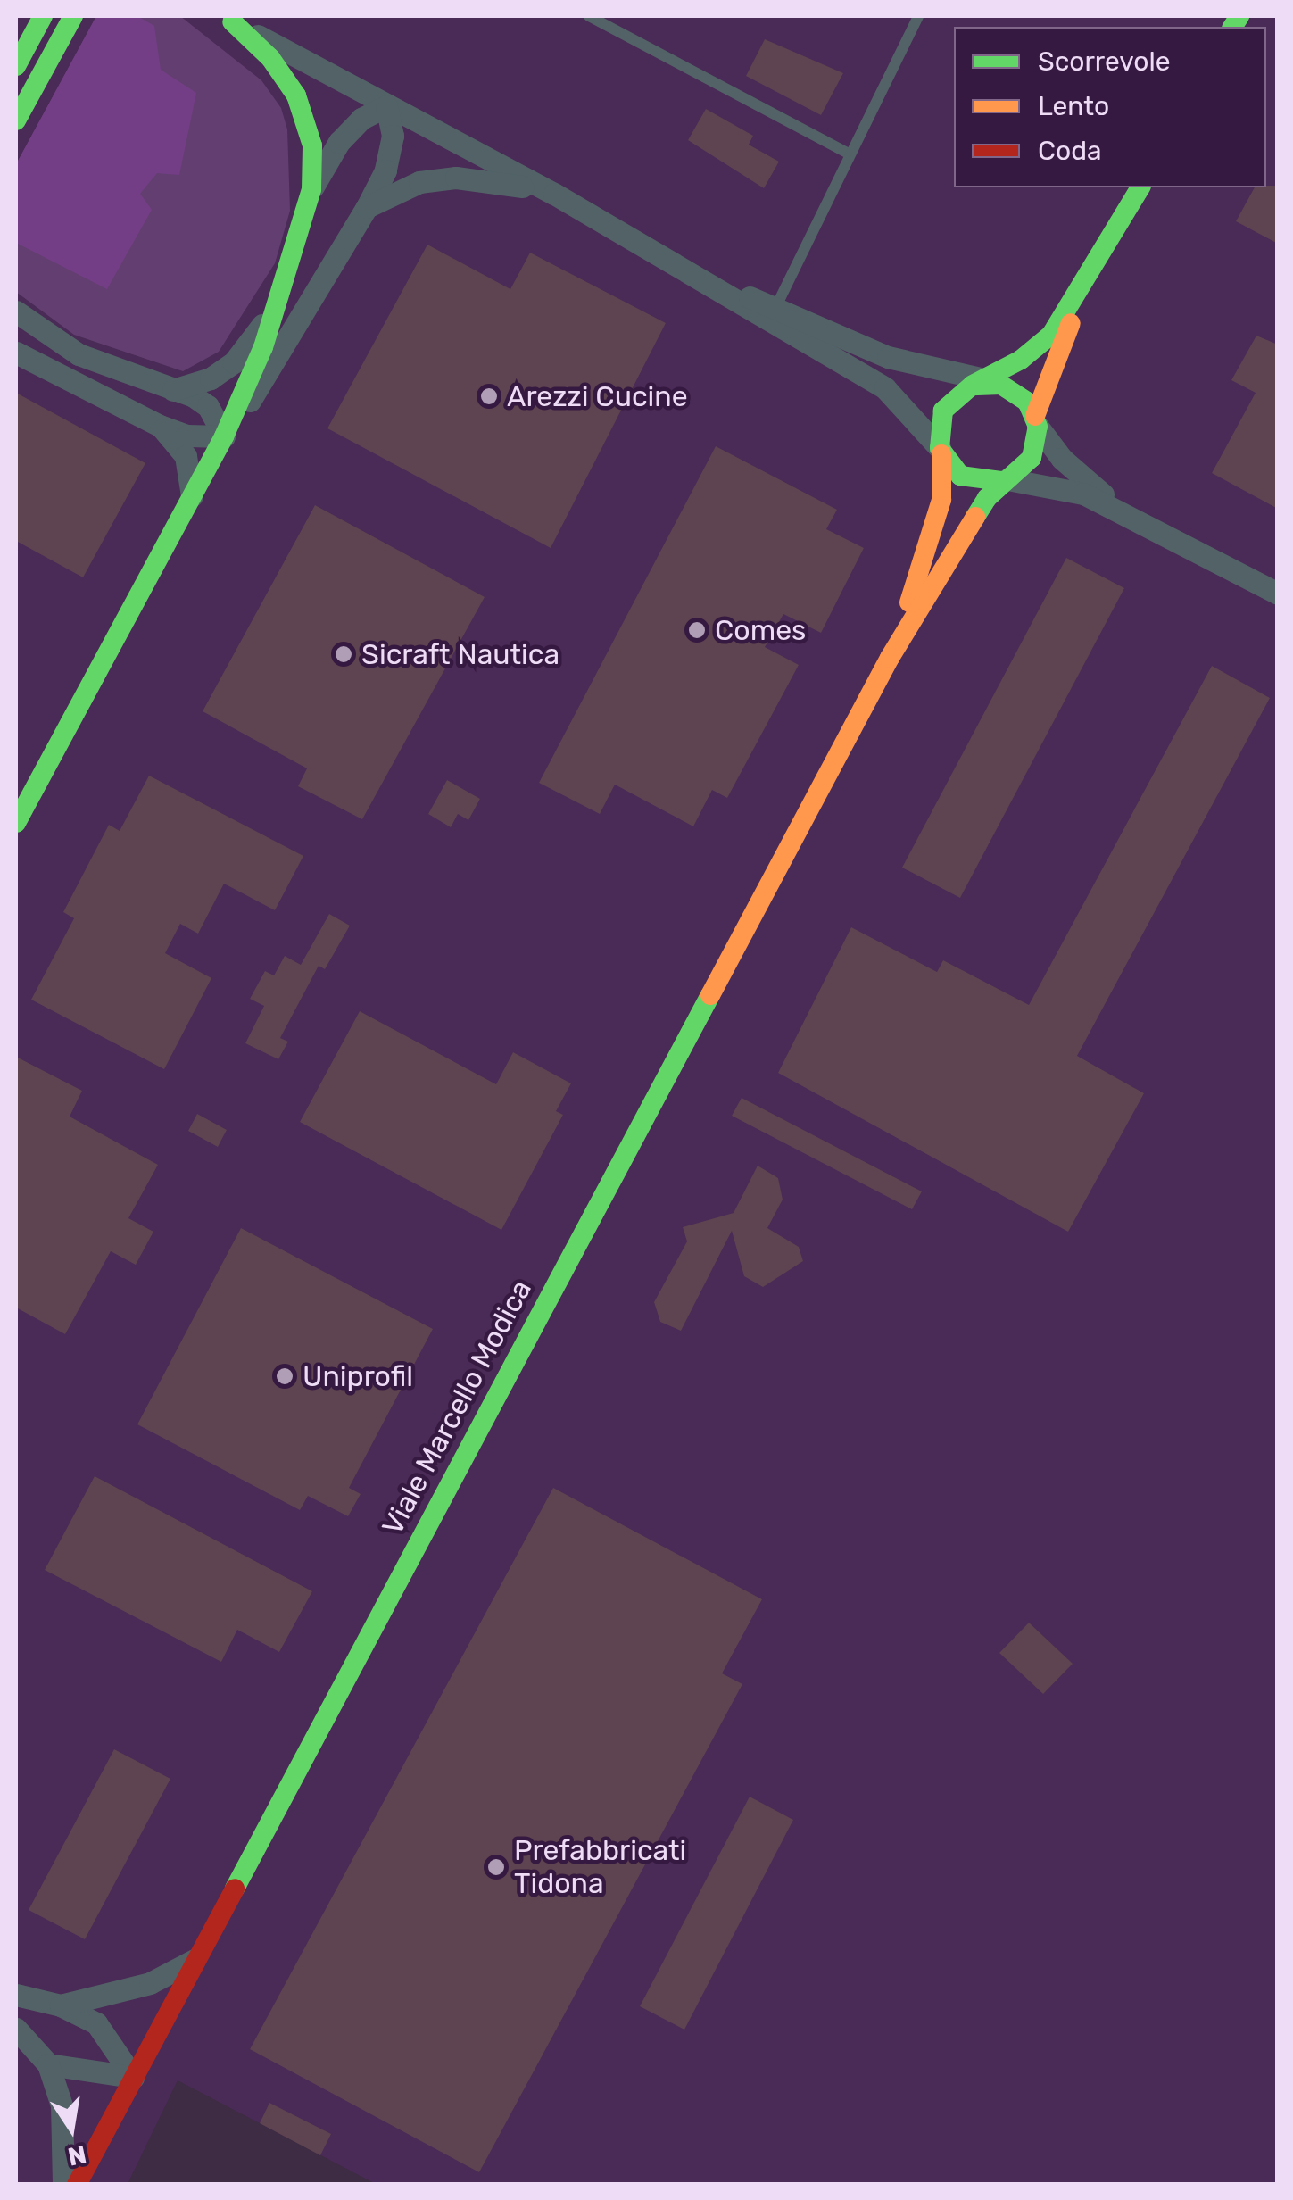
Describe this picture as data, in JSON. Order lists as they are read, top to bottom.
{
  "streets": {
    "street": ["Viale Marcello Modica"]
  },
  "places": [
    "Arezzi Cucine",
    "Comes",
    "Sicraft Nautica",
    "Uniprofil",
    "Prefabbricati Tidona"
  ],
  "legend": ["Scorrevole", "Lento", "Coda"],
  "north": "bottom"
}
